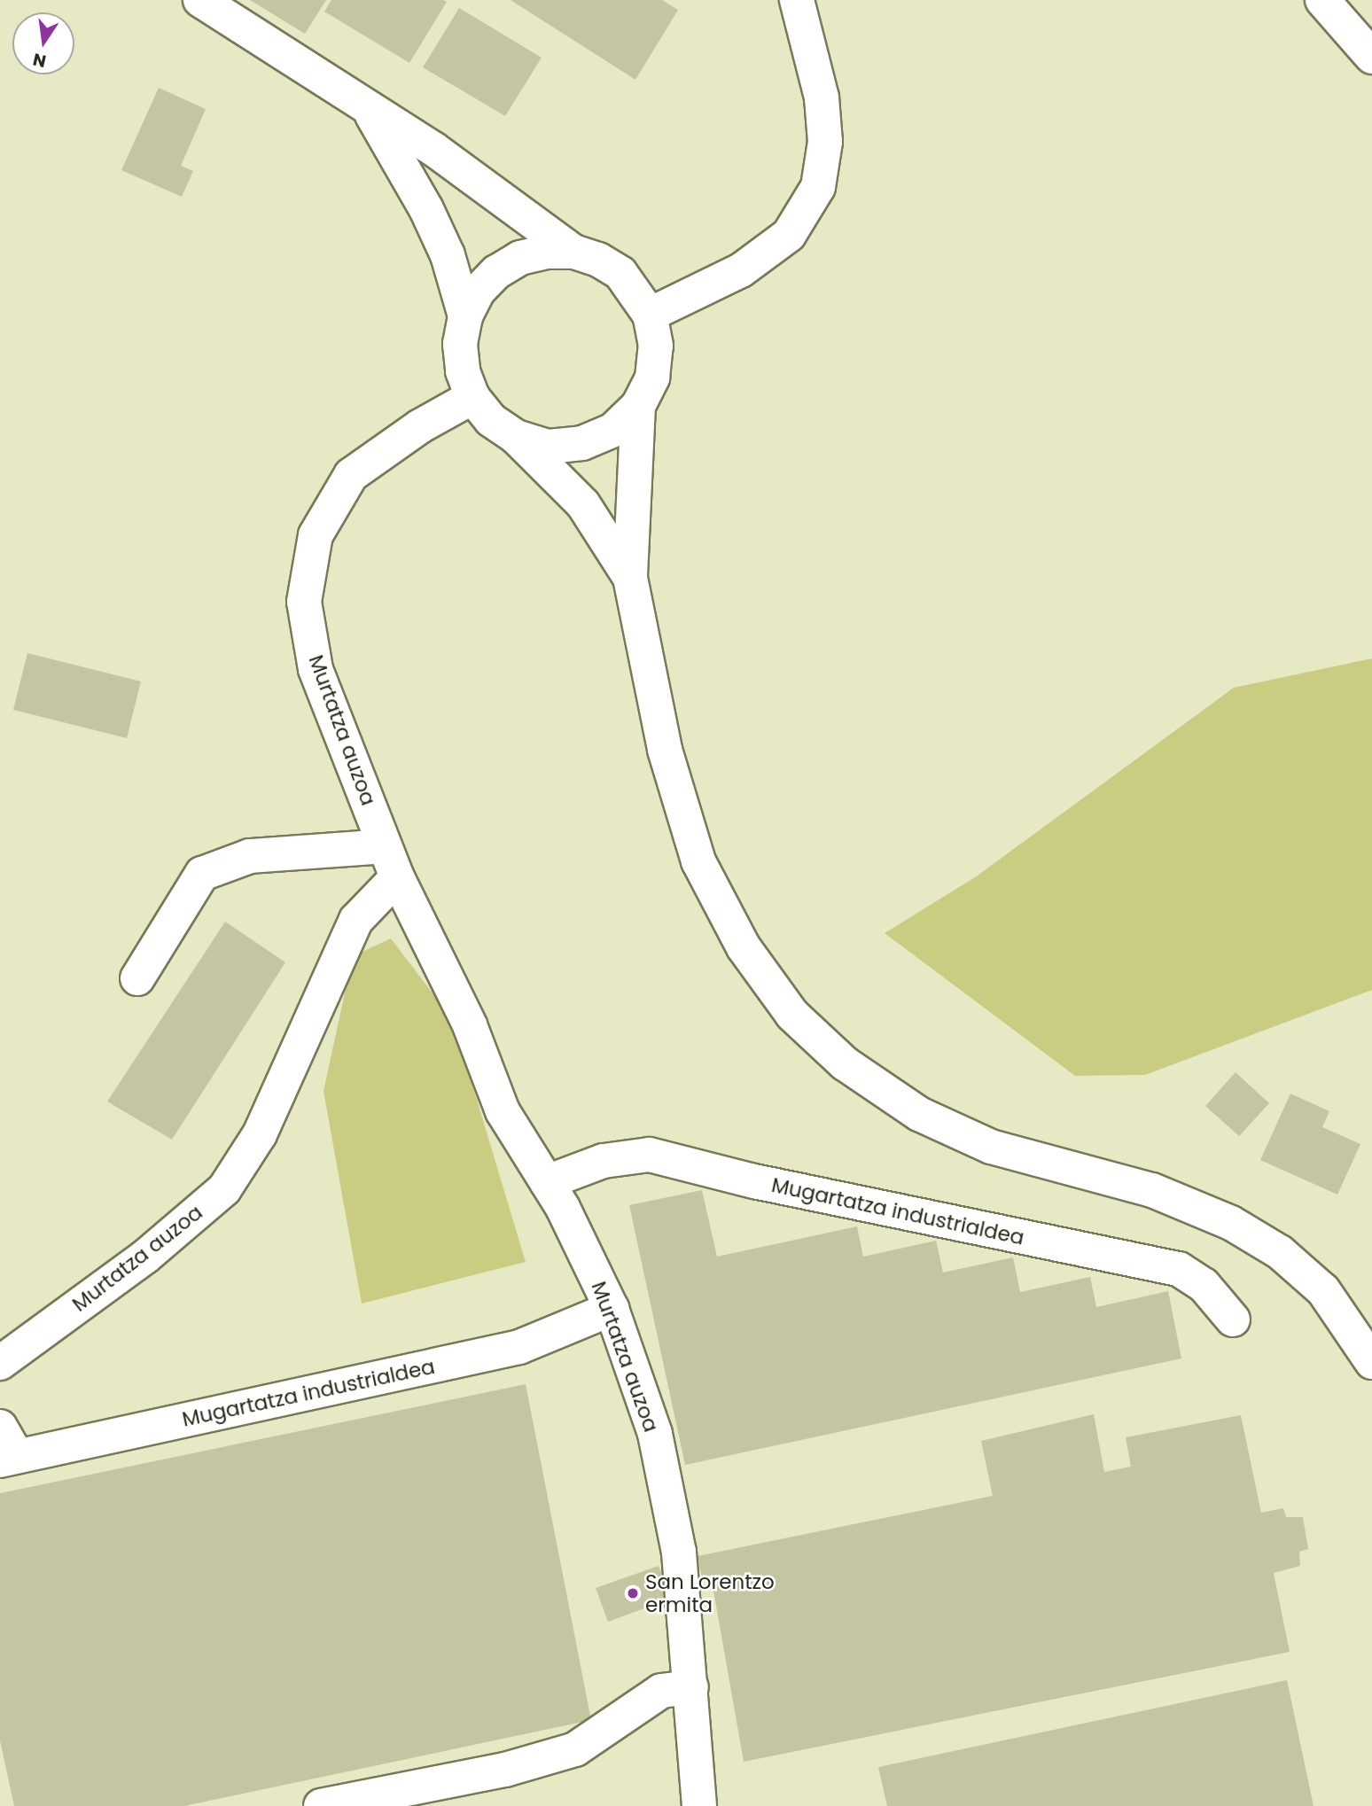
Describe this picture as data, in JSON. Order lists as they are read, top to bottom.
{
  "streets": {
    "main road": ["Murtatza auzoa", "Mugartatza industrialdea"]
  },
  "crossings": [
    ["Murtatza auzoa", "Mugartatza industrialdea"]
  ],
  "places": ["San Lorentzo ermita"],
  "north": "bottom"
}
